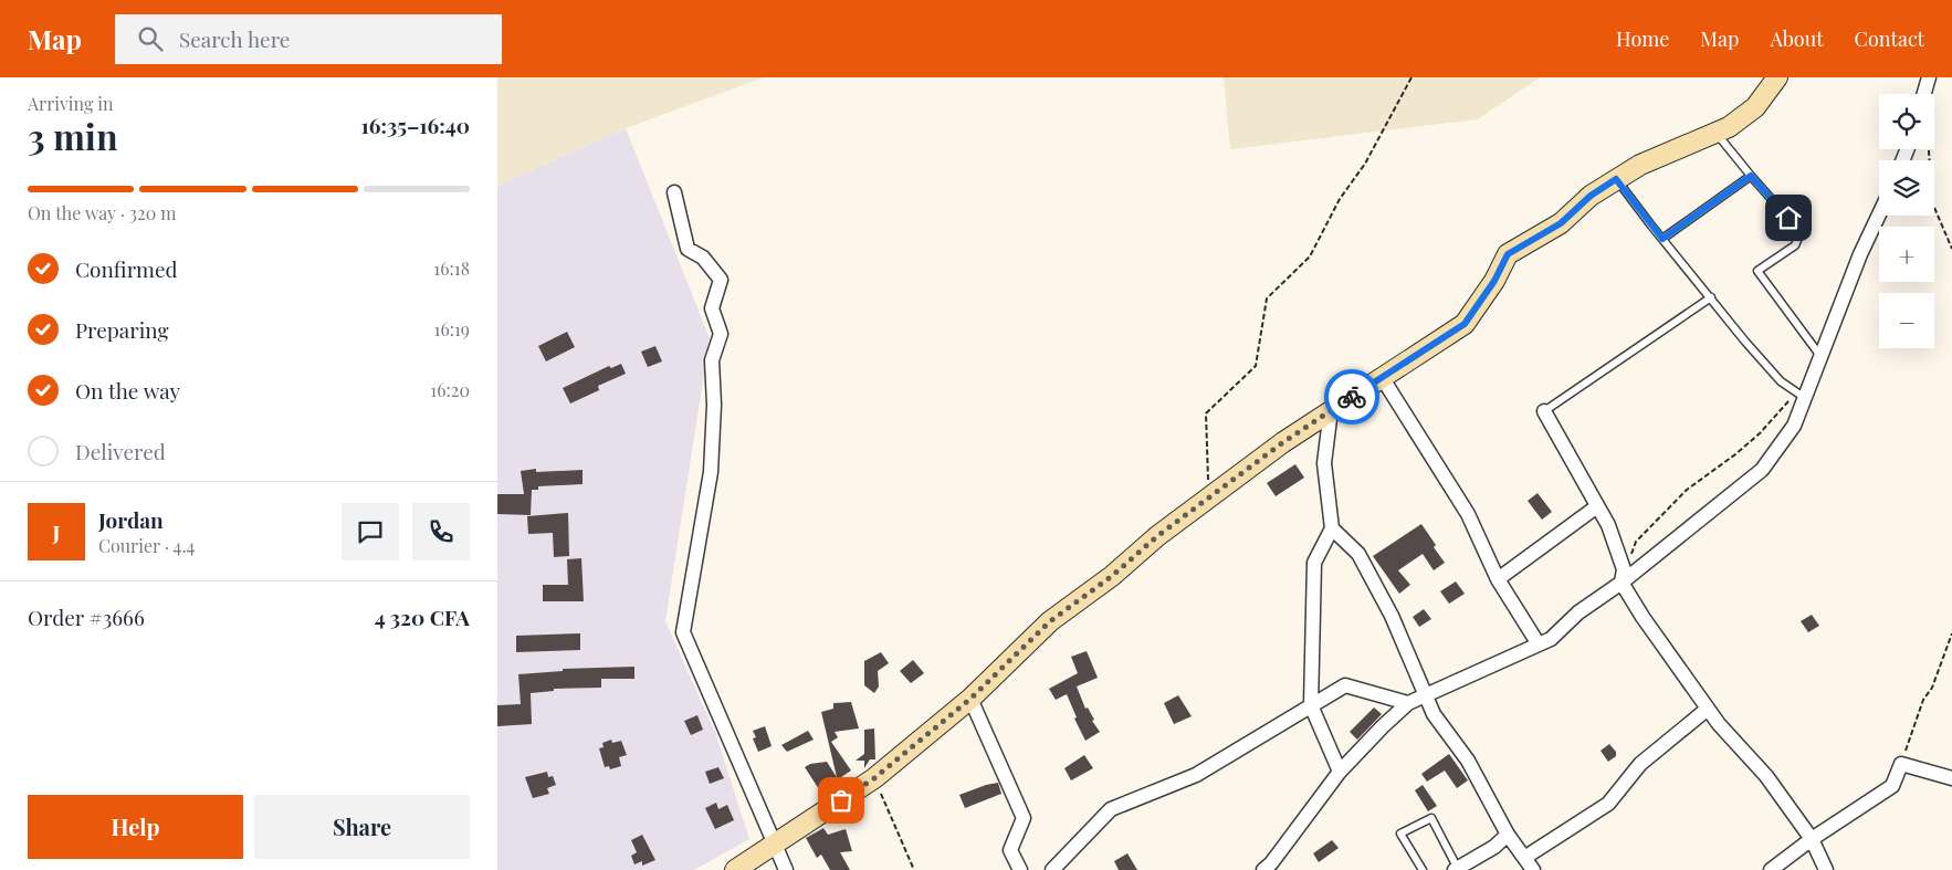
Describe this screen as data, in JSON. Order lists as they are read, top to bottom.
{
  "page": {
    "header": "Map",
    "search": "Search here",
    "nav": [
      "Home",
      "Map",
      "About",
      "Contact"
    ],
    "heading": ["3 min", "Arriving in", "16:35–16:40"],
    "panel": [
      "Jordan",
      "Courier · 4.4",
      "Order #3666",
      "4 320 CFA"
    ],
    "map_buttons": ["+", "−"],
    "bar": "On the way · 320 m",
    "list": [
      ["Confirmed", "16:18"],
      ["Preparing", "16:19"],
      ["On the way", "16:20"],
      "Delivered"
    ],
    "round": "J",
    "buttons": ["Help", "Share"]
  }
}
